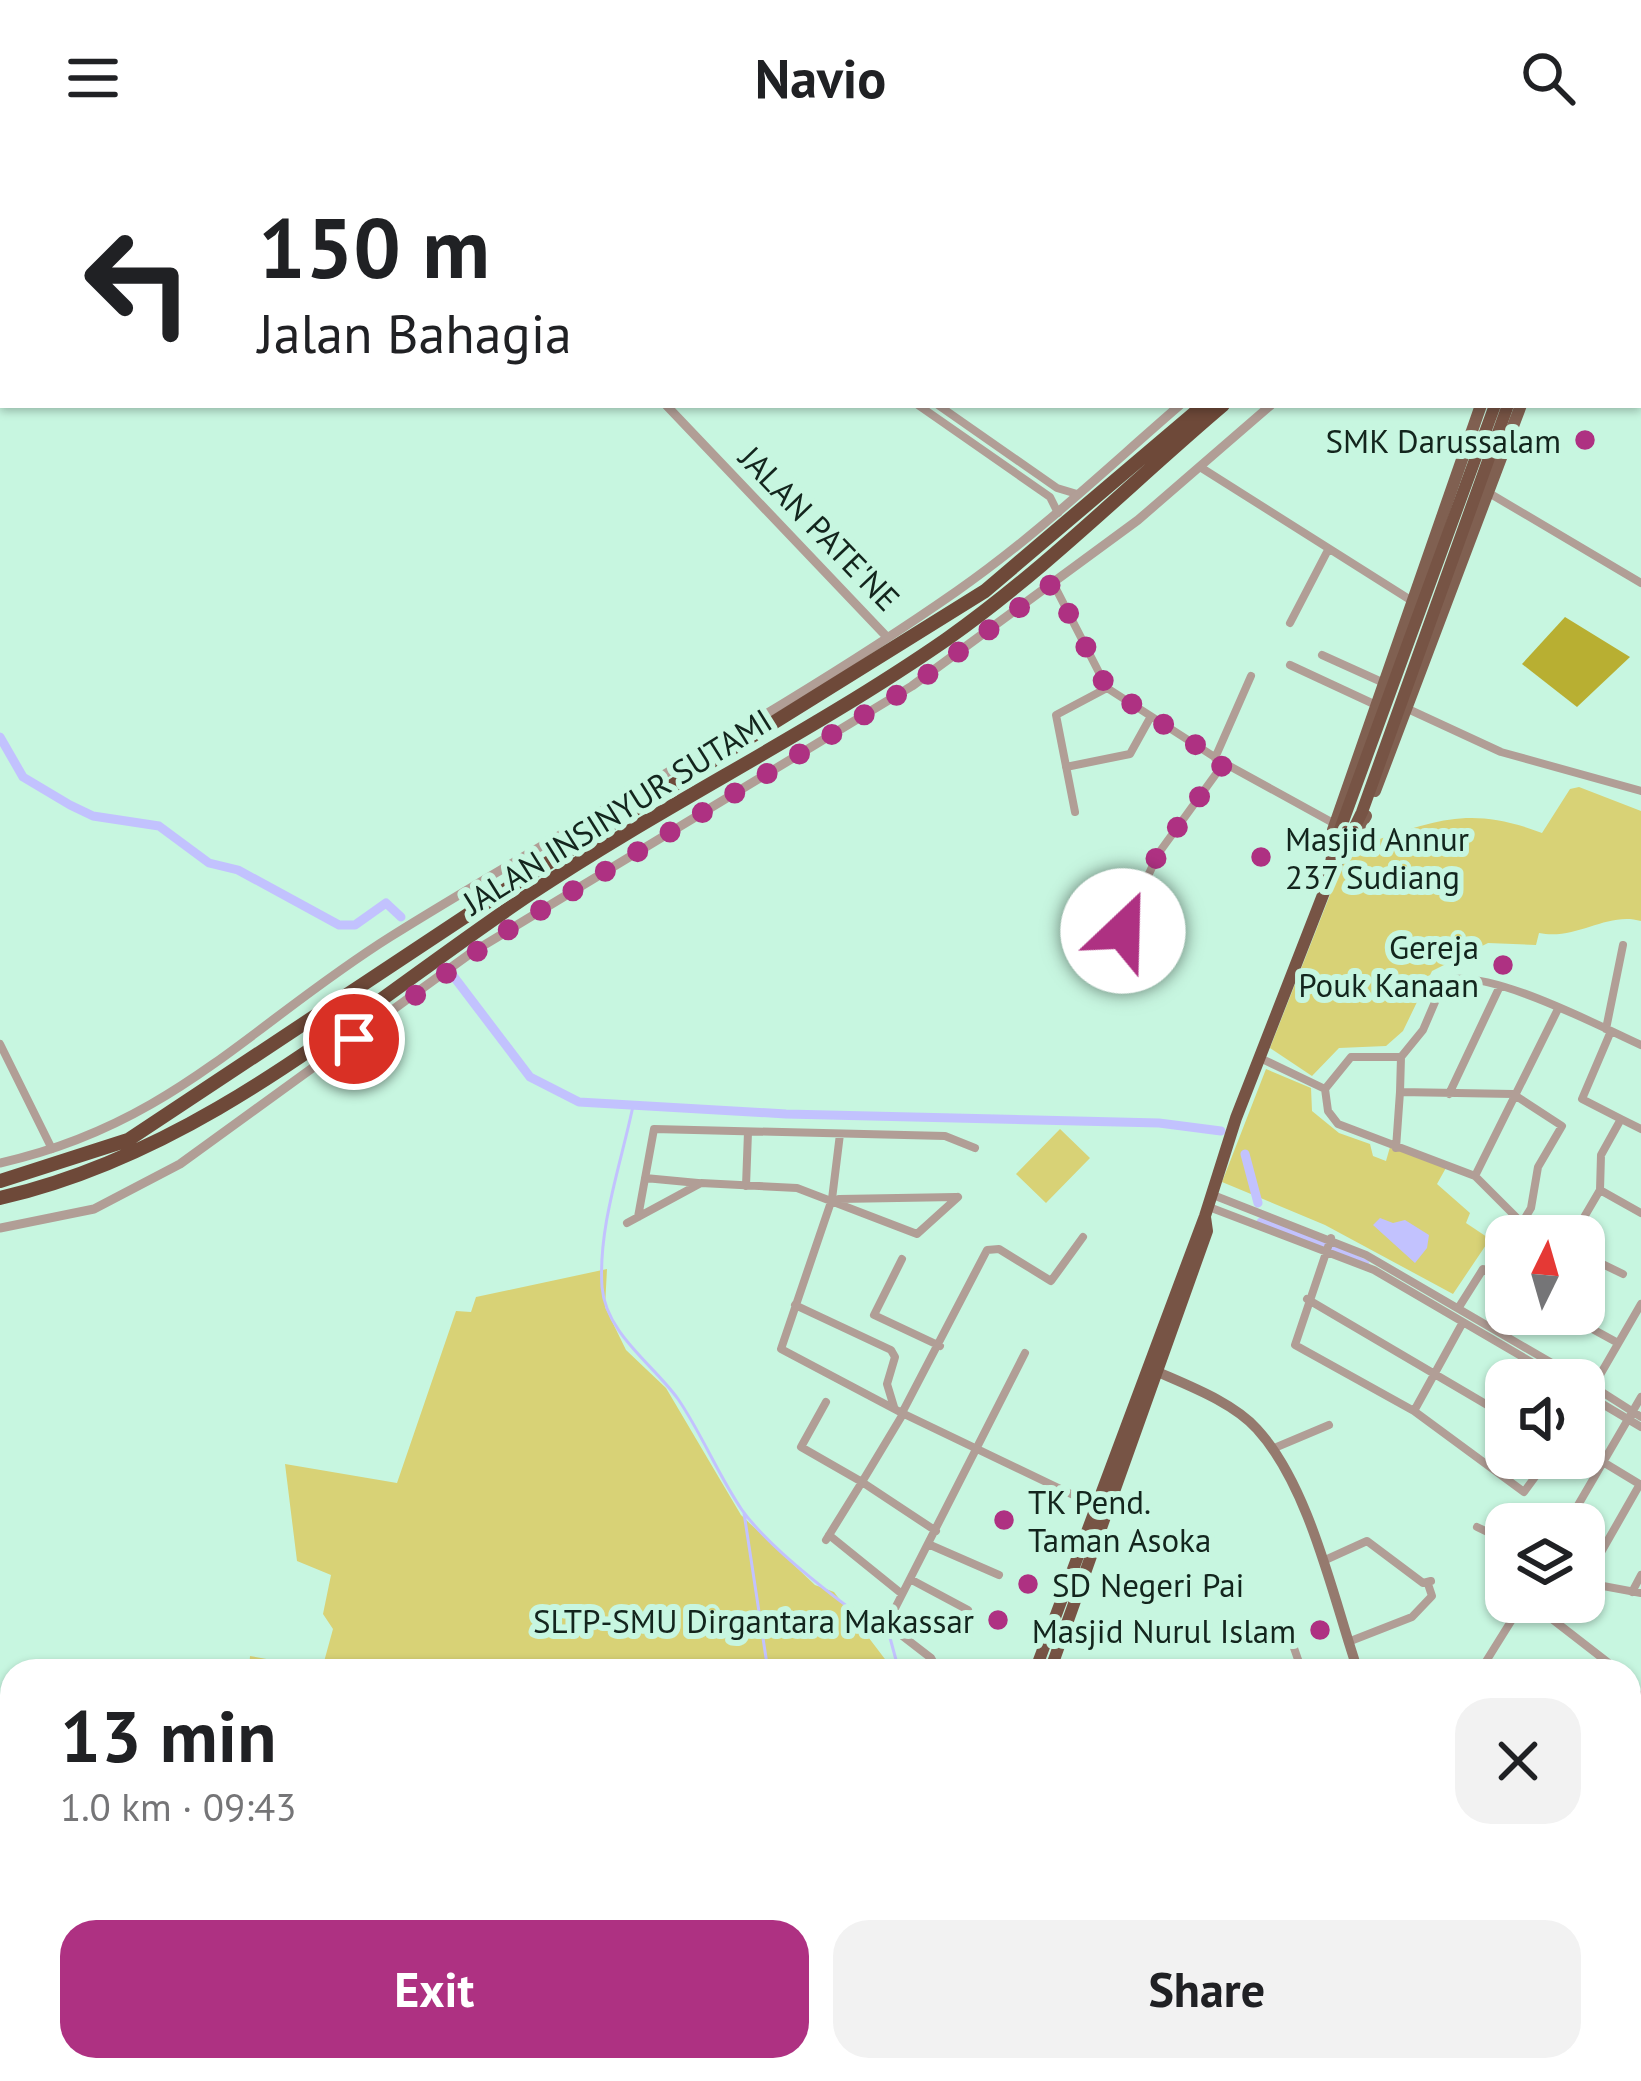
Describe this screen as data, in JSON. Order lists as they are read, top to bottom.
{
  "streets": {
    "highway": ["JALAN INSINYUR SUTAMI"],
    "street": ["JALAN PATE'NE"]
  },
  "places": [
    "SMK Darussalam",
    "Masjid Annur 237 Sudiang",
    "Gereja Pouk Kanaan",
    "TK Pend. Taman Asoka",
    "SD Negeri Pai",
    "SLTP-SMU Dirgantara Makassar",
    "Masjid Nurul Islam"
  ],
  "north": "top",
  "page": {
    "header": "Navio",
    "turn": ["150 m", "Jalan Bahagia"],
    "heading": ["13 min", "1.0 km · 09:43"],
    "buttons": ["Exit", "Share"]
  }
}
